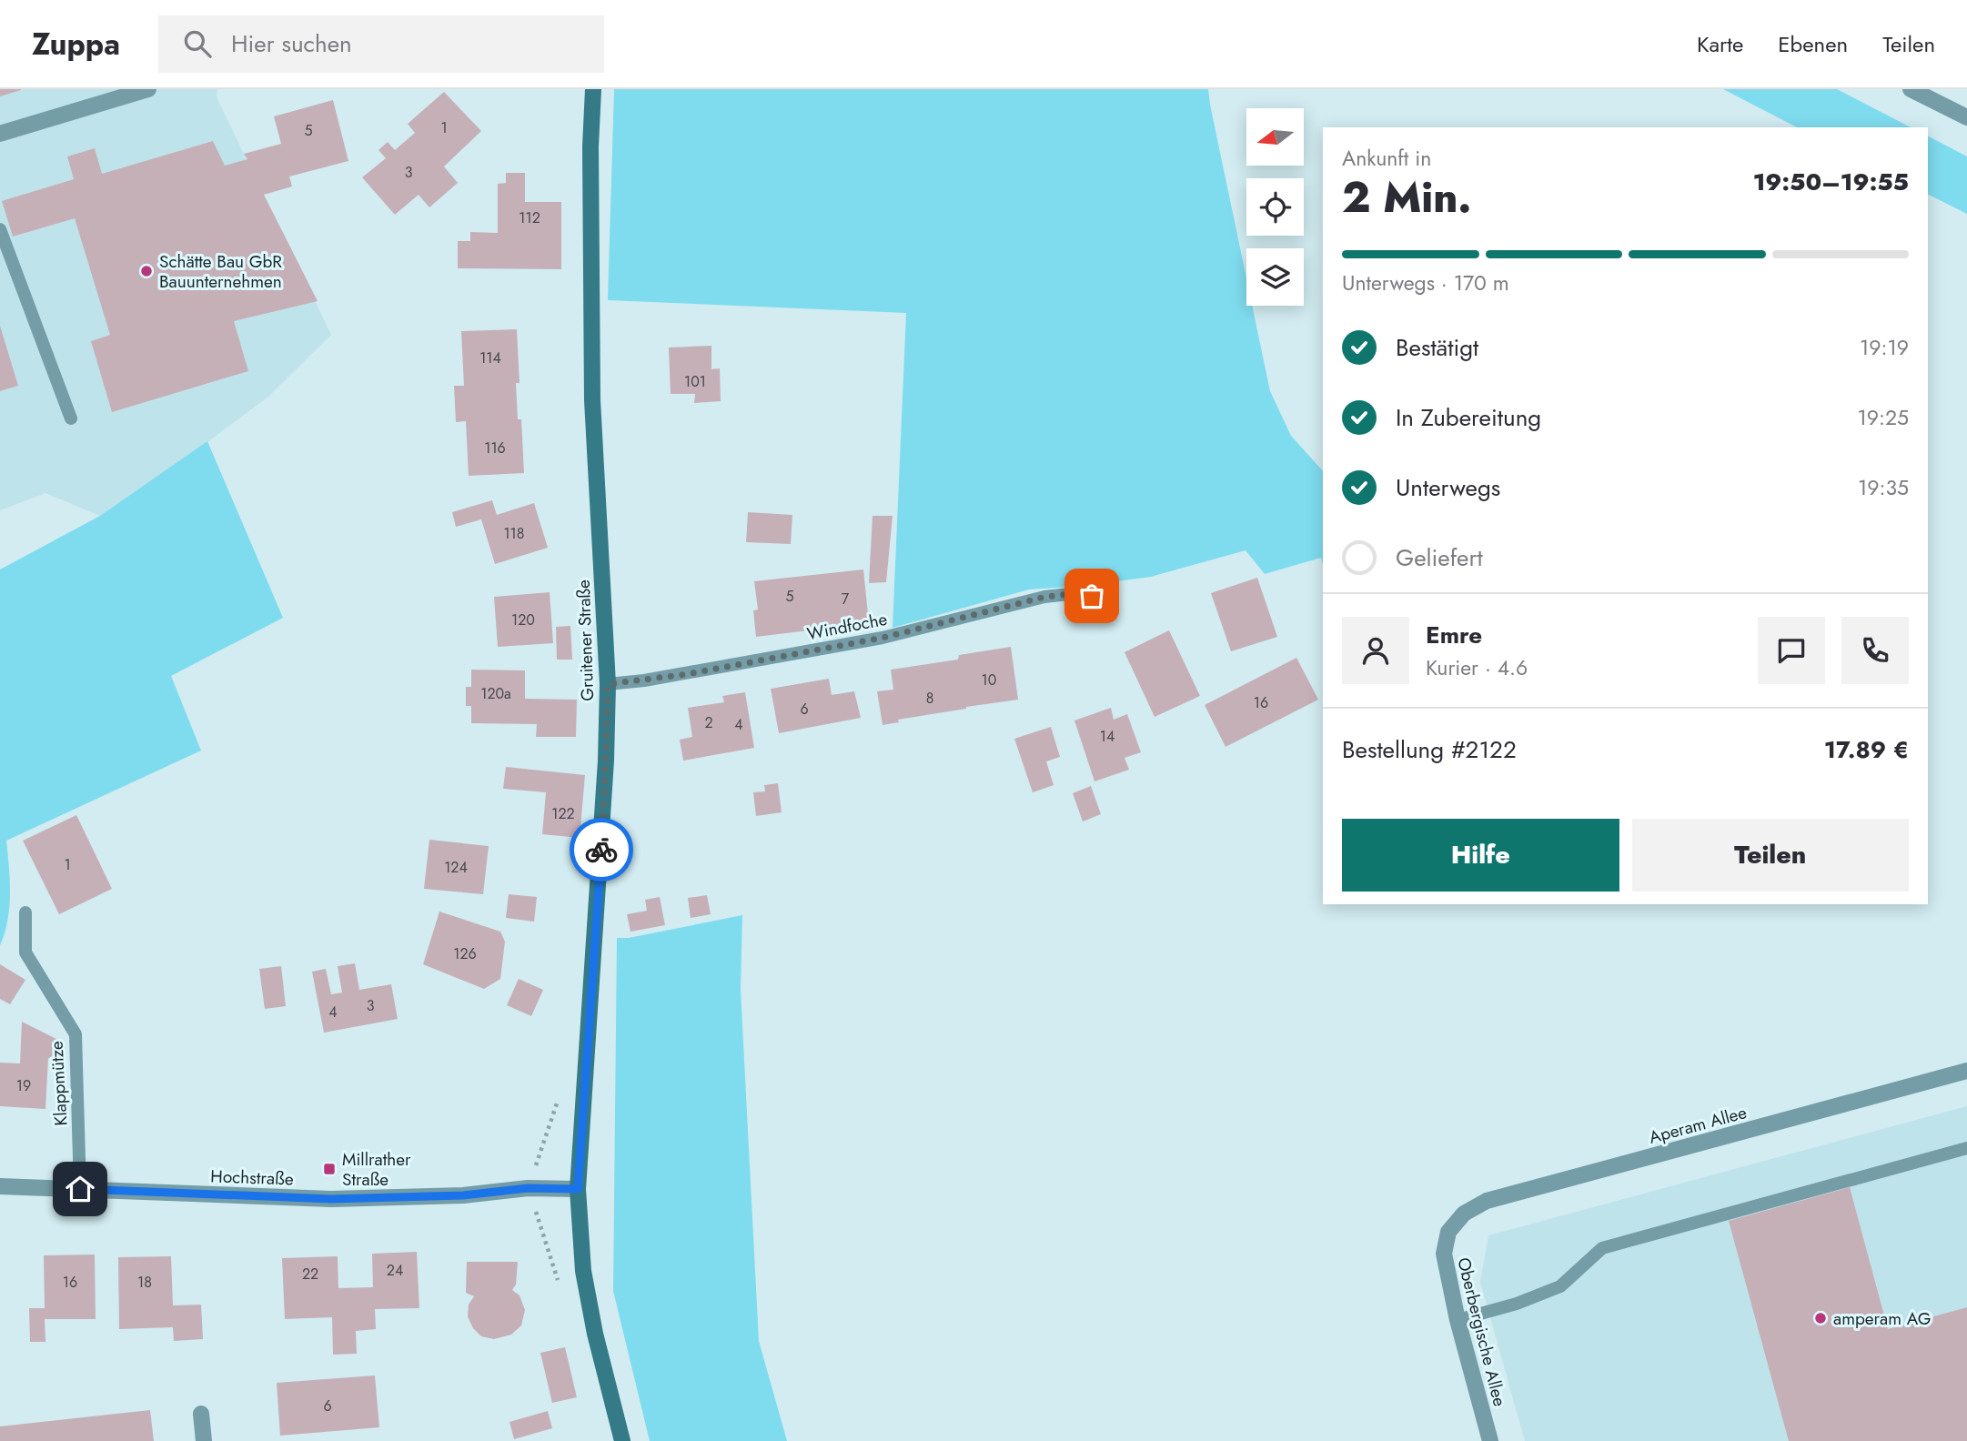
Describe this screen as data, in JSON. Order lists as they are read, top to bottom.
{
  "streets": {
    "main road": ["Gruitener Straße"],
    "street": ["Aperam Allee", "Hochstraße", "Oberbergische Allee"],
    "lane": ["Windfoche", "Klappmütze"]
  },
  "crossings": [
    ["Windfoche", "Gruitener Straße"],
    ["Gruitener Straße", "Hochstraße"],
    ["Klappmütze", "Hochstraße"],
    ["Aperam Allee", "Oberbergische Allee"]
  ],
  "places": {
    "other": ["Schätte Bau GbR Bauunternehmen", "amperam AG"],
    "transit": ["Millrather Straße"]
  },
  "house_numbers": [
    "1",
    "5",
    "3",
    "112",
    "114",
    "101",
    "116",
    "118",
    "5",
    "7",
    "120",
    "10",
    "120a",
    "8",
    "16",
    "6",
    "2",
    "4",
    "14",
    "122",
    "1",
    "124",
    "126",
    "3",
    "4",
    "19",
    "24",
    "22",
    "16",
    "18",
    "6"
  ],
  "north": "left",
  "page": {
    "header": "Zuppa",
    "search": "Hier suchen",
    "nav": ["Karte", "Ebenen", "Teilen"],
    "heading": ["2 Min.", "Ankunft in", "19:50–19:55"],
    "panel": [
      "Emre",
      "Kurier · 4.6",
      "Bestellung #2122",
      "17.89 €"
    ],
    "bar": "Unterwegs · 170 m",
    "list": [
      ["Bestätigt", "19:19"],
      ["In Zubereitung", "19:25"],
      ["Unterwegs", "19:35"],
      "Geliefert"
    ],
    "buttons": ["Hilfe", "Teilen"]
  }
}
